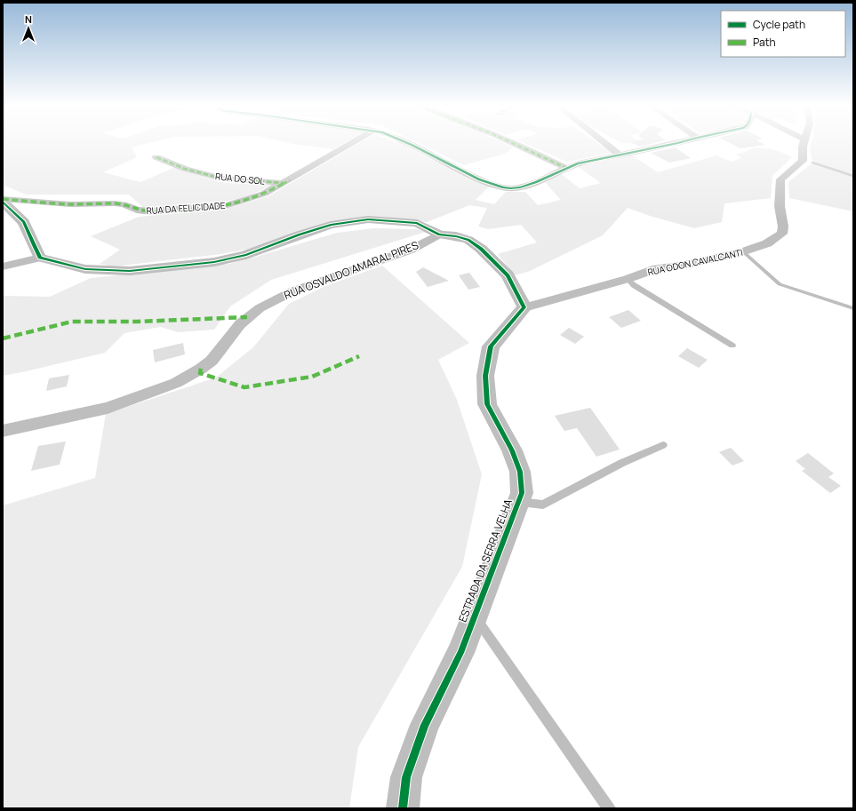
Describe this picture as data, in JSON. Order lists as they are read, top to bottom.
{
  "streets": {
    "street": [
      "RUA DO SOL",
      "RUA DA FELICIDADE",
      "RUA ODON CAVALCANTI",
      "RUA OSVALDO AMARAL PIRES",
      "ESTRADA DA SERRA VELHA"
    ]
  },
  "crossings": [
    ["RUA DO SOL", "RUA DA FELICIDADE"],
    ["RUA ODON CAVALCANTI", "ESTRADA DA SERRA VELHA"]
  ],
  "legend": ["Cycle path", "Path"],
  "north": "top"
}
